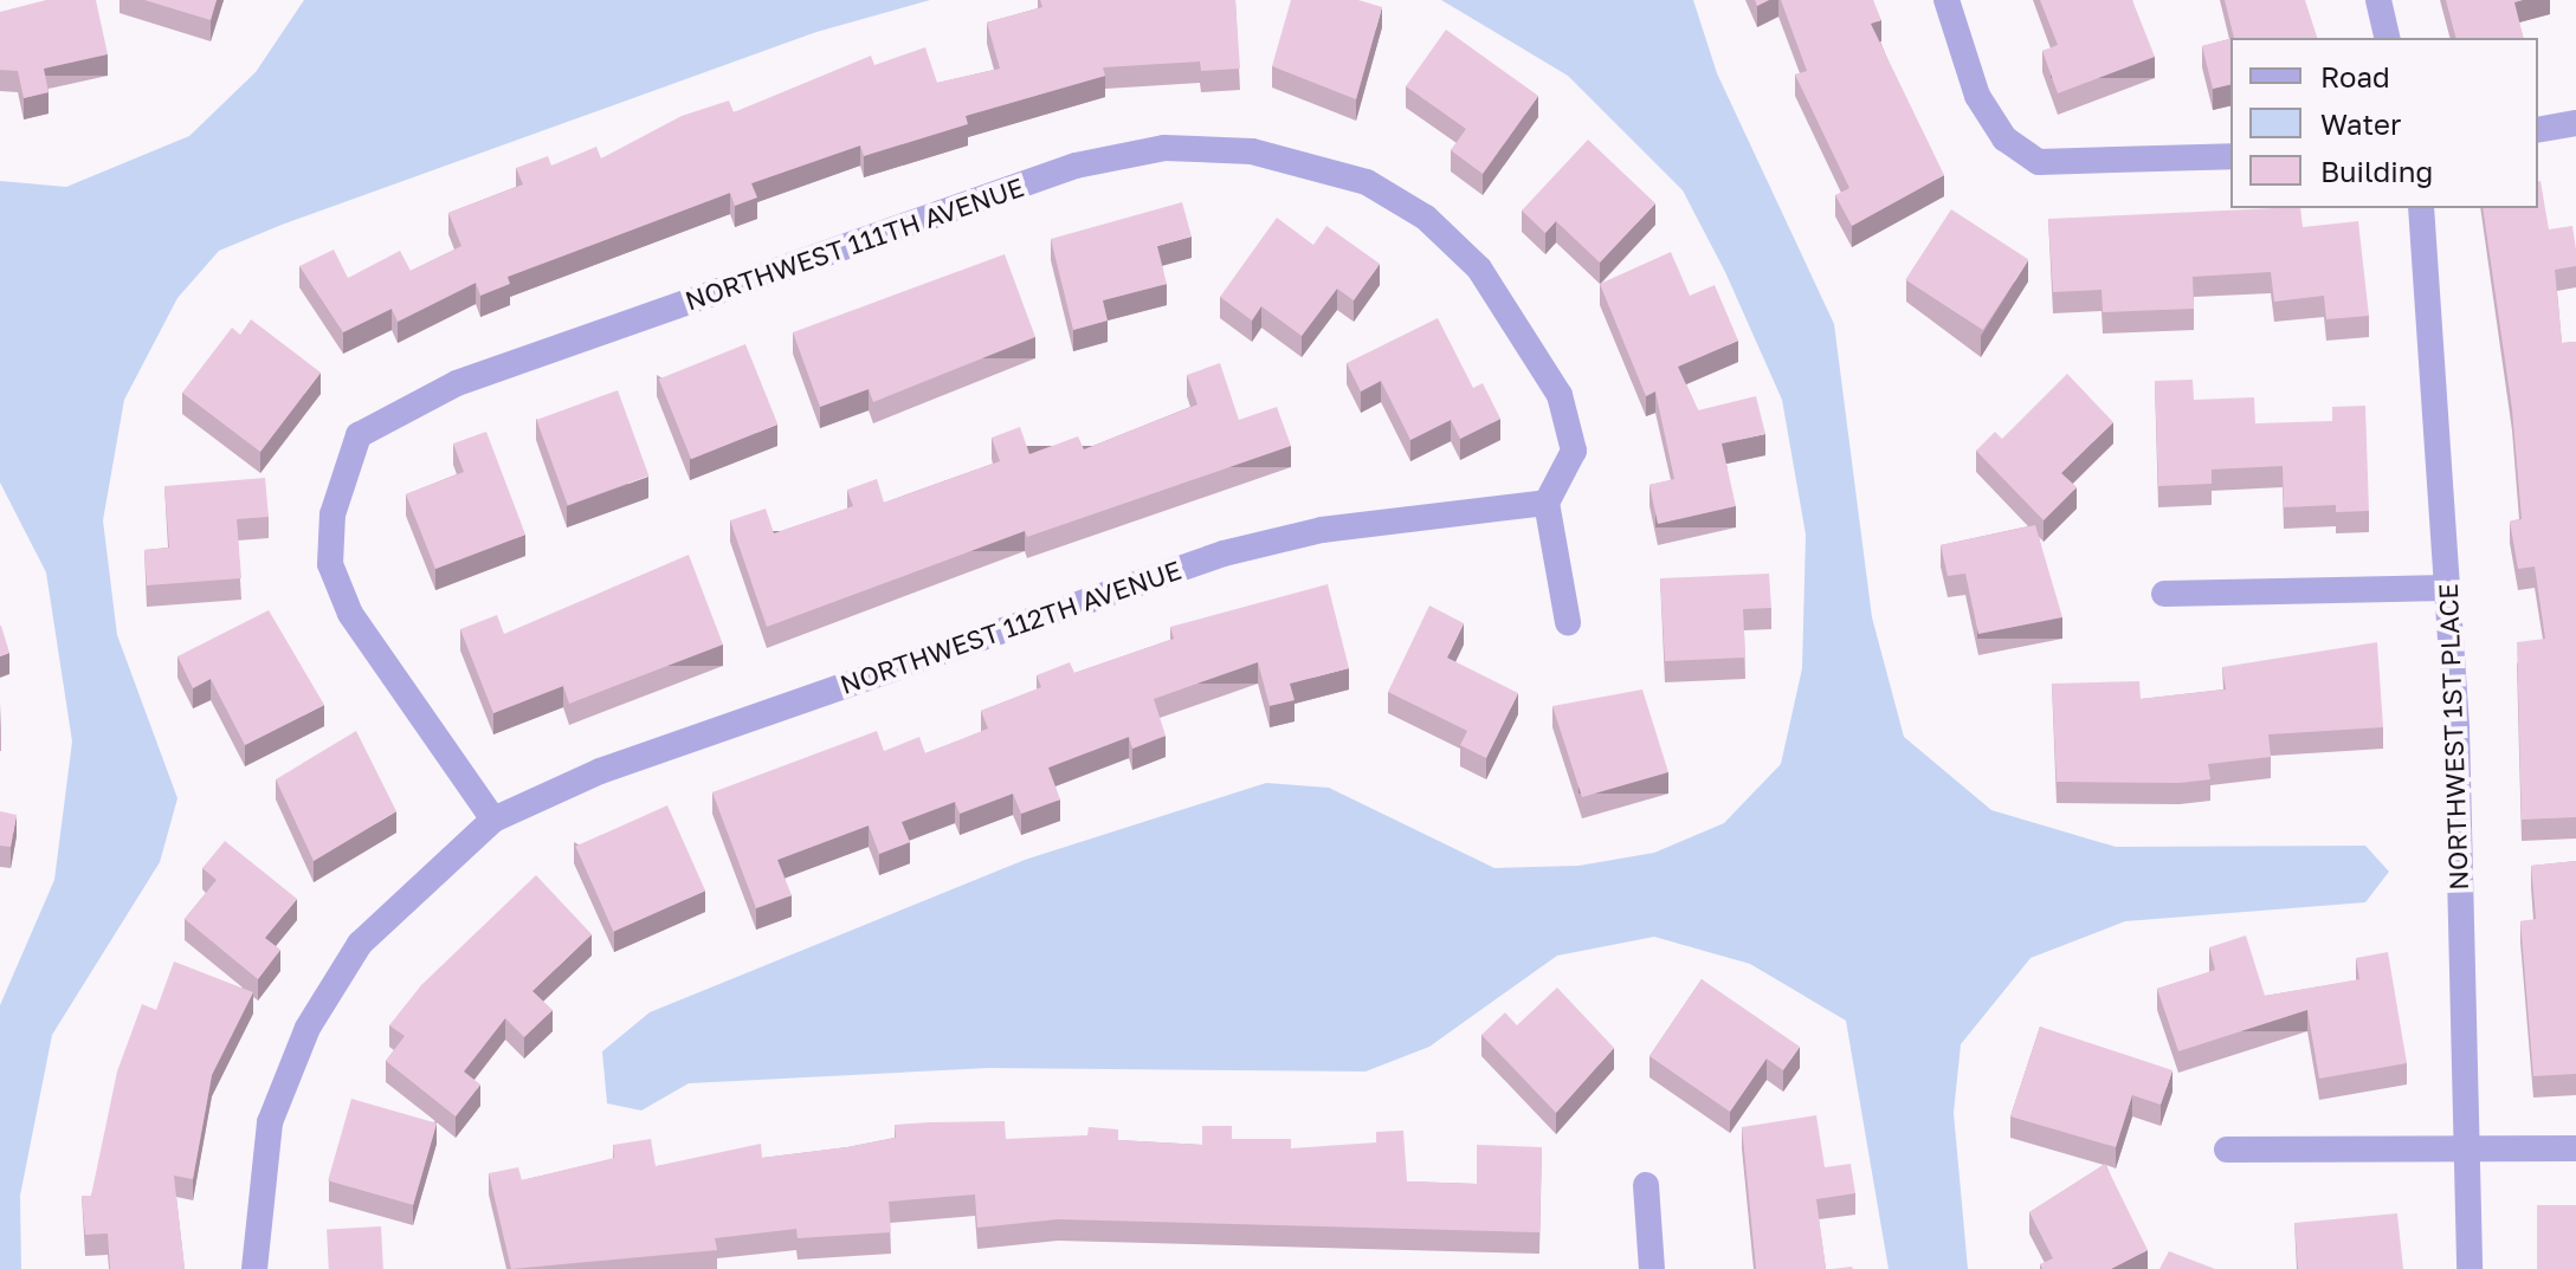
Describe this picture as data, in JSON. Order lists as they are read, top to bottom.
{
  "streets": {
    "street": ["NORTHWEST 111TH AVENUE", "NORTHWEST 112TH AVENUE", "NORTHWEST 1ST PLACE"]
  },
  "crossings": [
    ["NORTHWEST 111TH AVENUE", "NORTHWEST 112TH AVENUE"]
  ],
  "legend": ["Road", "Water", "Building"]
}
